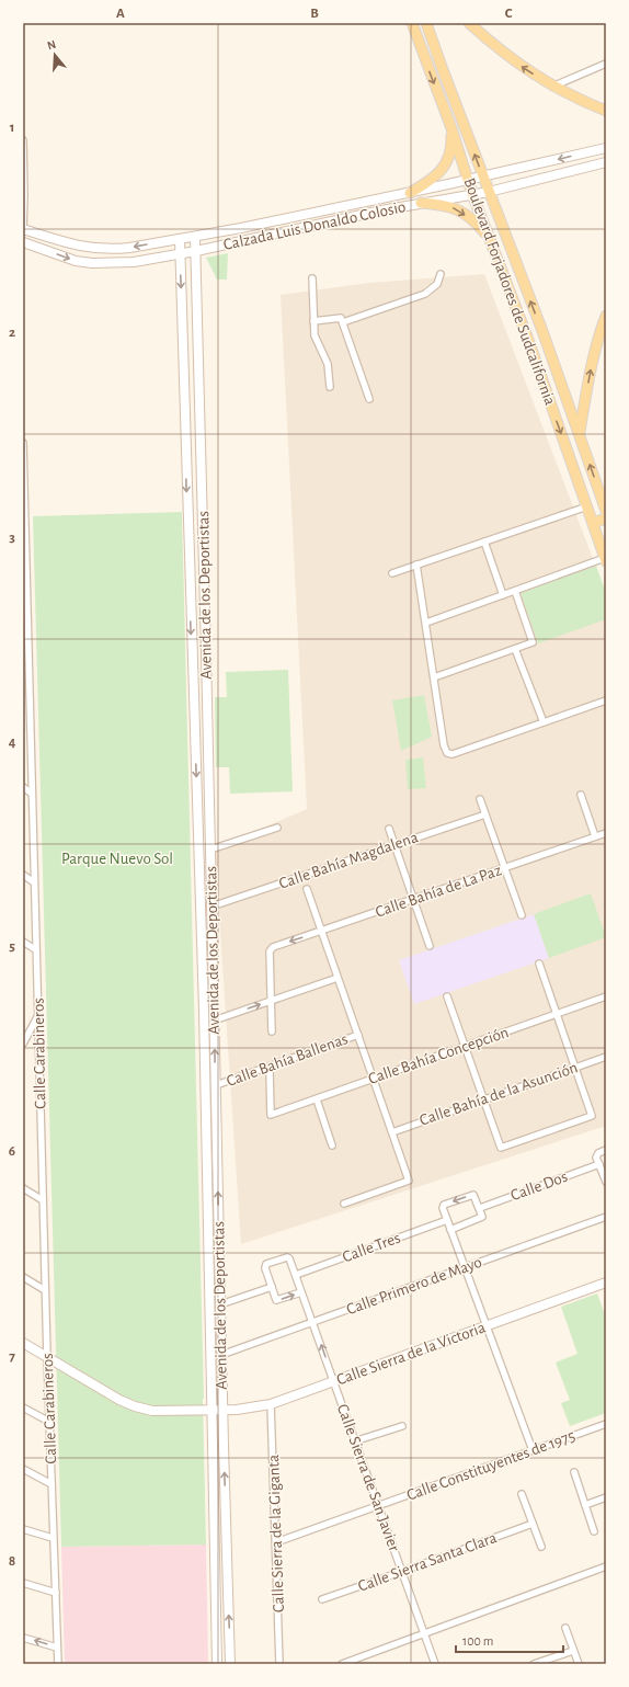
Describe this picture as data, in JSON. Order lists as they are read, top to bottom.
{
  "streets": {
    "main road": ["Boulevard Forjadores de Sudcalifornia"],
    "street": [
      "Calzada Luis Donaldo Colosio",
      "Avenida de los Deportistas",
      "Calle Bahía Magdalena",
      "Calle Bahía de La Paz",
      "Calle Carabineros",
      "Calle Bahía Concepción",
      "Calle Bahía Ballenas",
      "Calle Bahía de la Asunción",
      "Calle Dos",
      "Calle Tres",
      "Calle Primero de Mayo",
      "Calle Sierra de la Victoria",
      "Calle Constituyentes de 1975",
      "Calle Sierra de San Javier",
      "Calle Sierra de la Giganta",
      "Calle Sierra Santa Clara"
    ]
  },
  "crossings": [
    ["Calzada Luis Donaldo Colosio", "Boulevard Forjadores de Sudcalifornia"],
    ["Calzada Luis Donaldo Colosio", "Avenida de los Deportistas"],
    ["Avenida de los Deportistas", "Calle Bahía Magdalena"],
    ["Avenida de los Deportistas", "Calle Bahía Ballenas"],
    ["Avenida de los Deportistas", "Calle Primero de Mayo"],
    ["Avenida de los Deportistas", "Calle Sierra de la Victoria"],
    ["Calle Carabineros", "Calle Sierra de la Victoria"],
    ["Calle Bahía Concepción", "Calle Bahía Ballenas"],
    ["Calle Tres", "Calle Sierra de San Javier"],
    ["Calle Primero de Mayo", "Calle Sierra de San Javier"],
    ["Calle Sierra de la Victoria", "Calle Sierra de San Javier"],
    ["Calle Sierra de la Victoria", "Calle Sierra de la Giganta"],
    ["Calle Constituyentes de 1975", "Calle Sierra de San Javier"],
    ["Calle Constituyentes de 1975", "Calle Sierra de la Giganta"],
    ["Calle Sierra de San Javier", "Calle Sierra Santa Clara"]
  ],
  "parks": ["Parque Nuevo Sol"],
  "scale_bar": "100 m",
  "north": "top",
  "grid": {
    "columns": ["A", "B", "C"],
    "rows": [
      "1",
      "2",
      "3",
      "4",
      "5",
      "6",
      "7",
      "8"
    ]
  }
}
